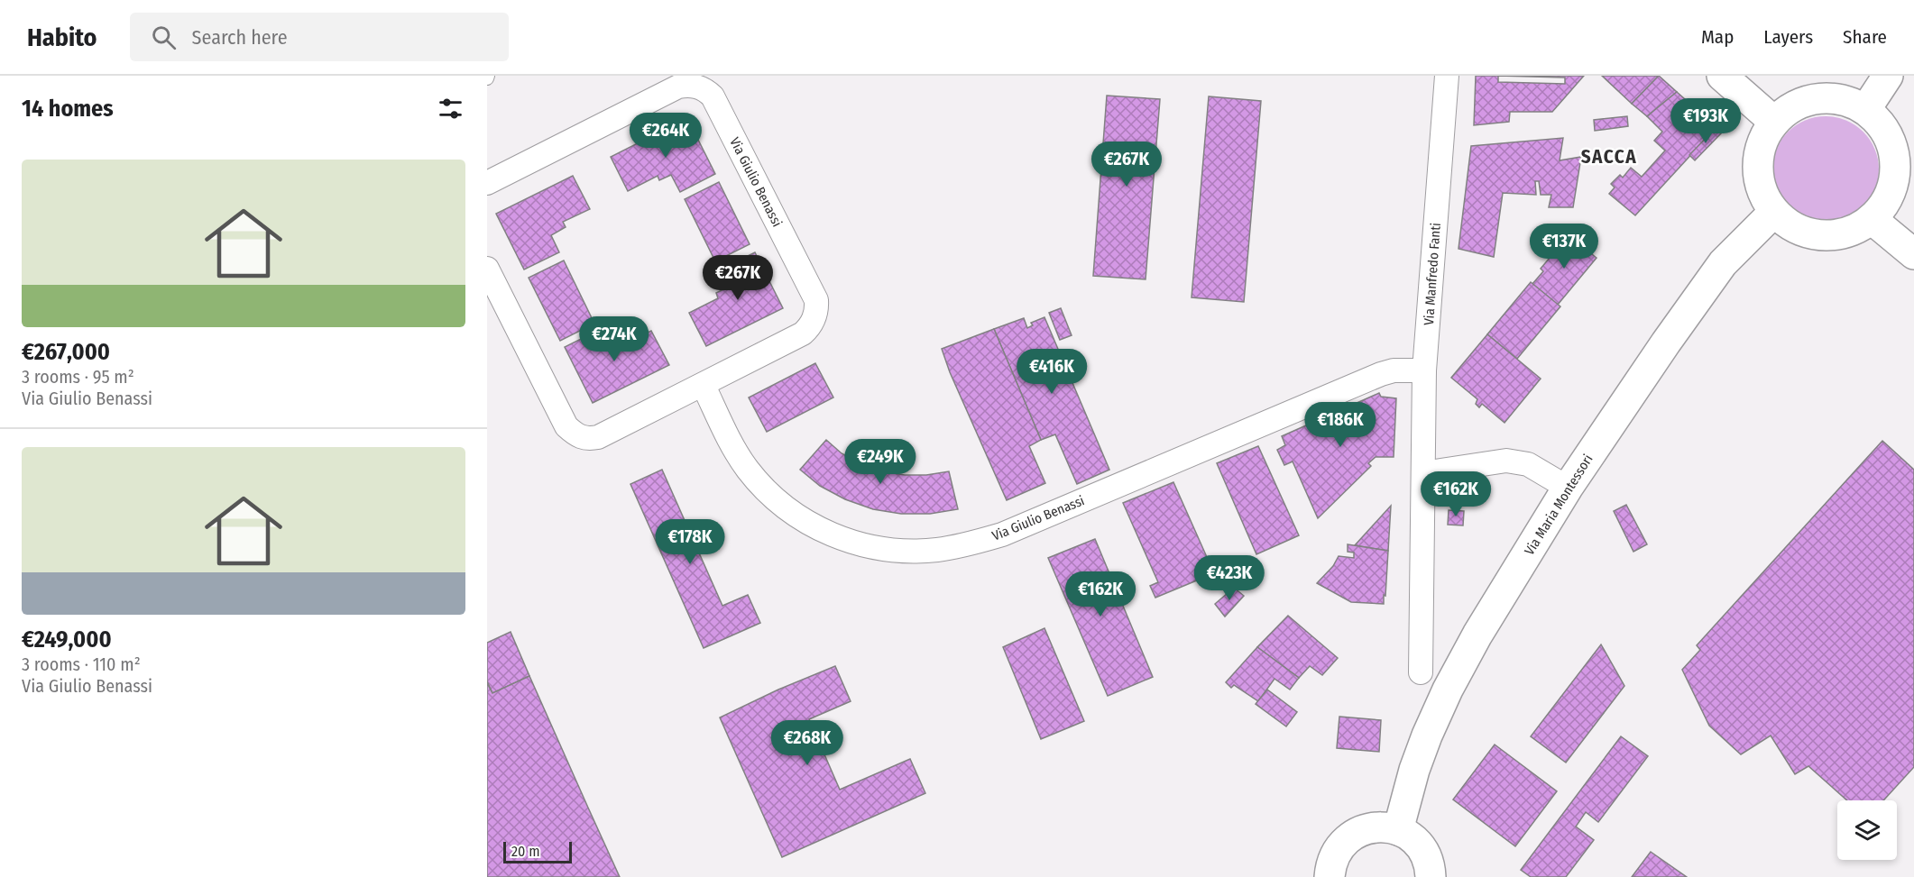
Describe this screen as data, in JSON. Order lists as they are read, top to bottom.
{
  "streets": {
    "street": ["Via Giulio Benassi", "Via Manfredo Fanti", "Via Maria Montessori"]
  },
  "crossings": [
    ["Via Giulio Benassi", "Via Manfredo Fanti"]
  ],
  "districts": ["SACCA"],
  "scale_bar": "20 m",
  "page": {
    "header": "Habito",
    "search": "Search here",
    "nav": ["Map", "Layers", "Share"],
    "heading": "14 homes",
    "price": [
      "€193K",
      "€264K",
      "€267K",
      "€137K",
      "€267K",
      "€274K",
      "€416K",
      "€186K",
      "€249K",
      "€162K",
      "€178K",
      "€423K",
      "€162K",
      "€268K"
    ],
    "list": [
      {
        "name": "€267,000",
        "note": "3 rooms · 95 m² · Via Giulio Benassi"
      },
      {
        "name": "€249,000",
        "note": "3 rooms · 110 m² · Via Giulio Benassi"
      }
    ],
    "scale": "20 m"
  }
}
